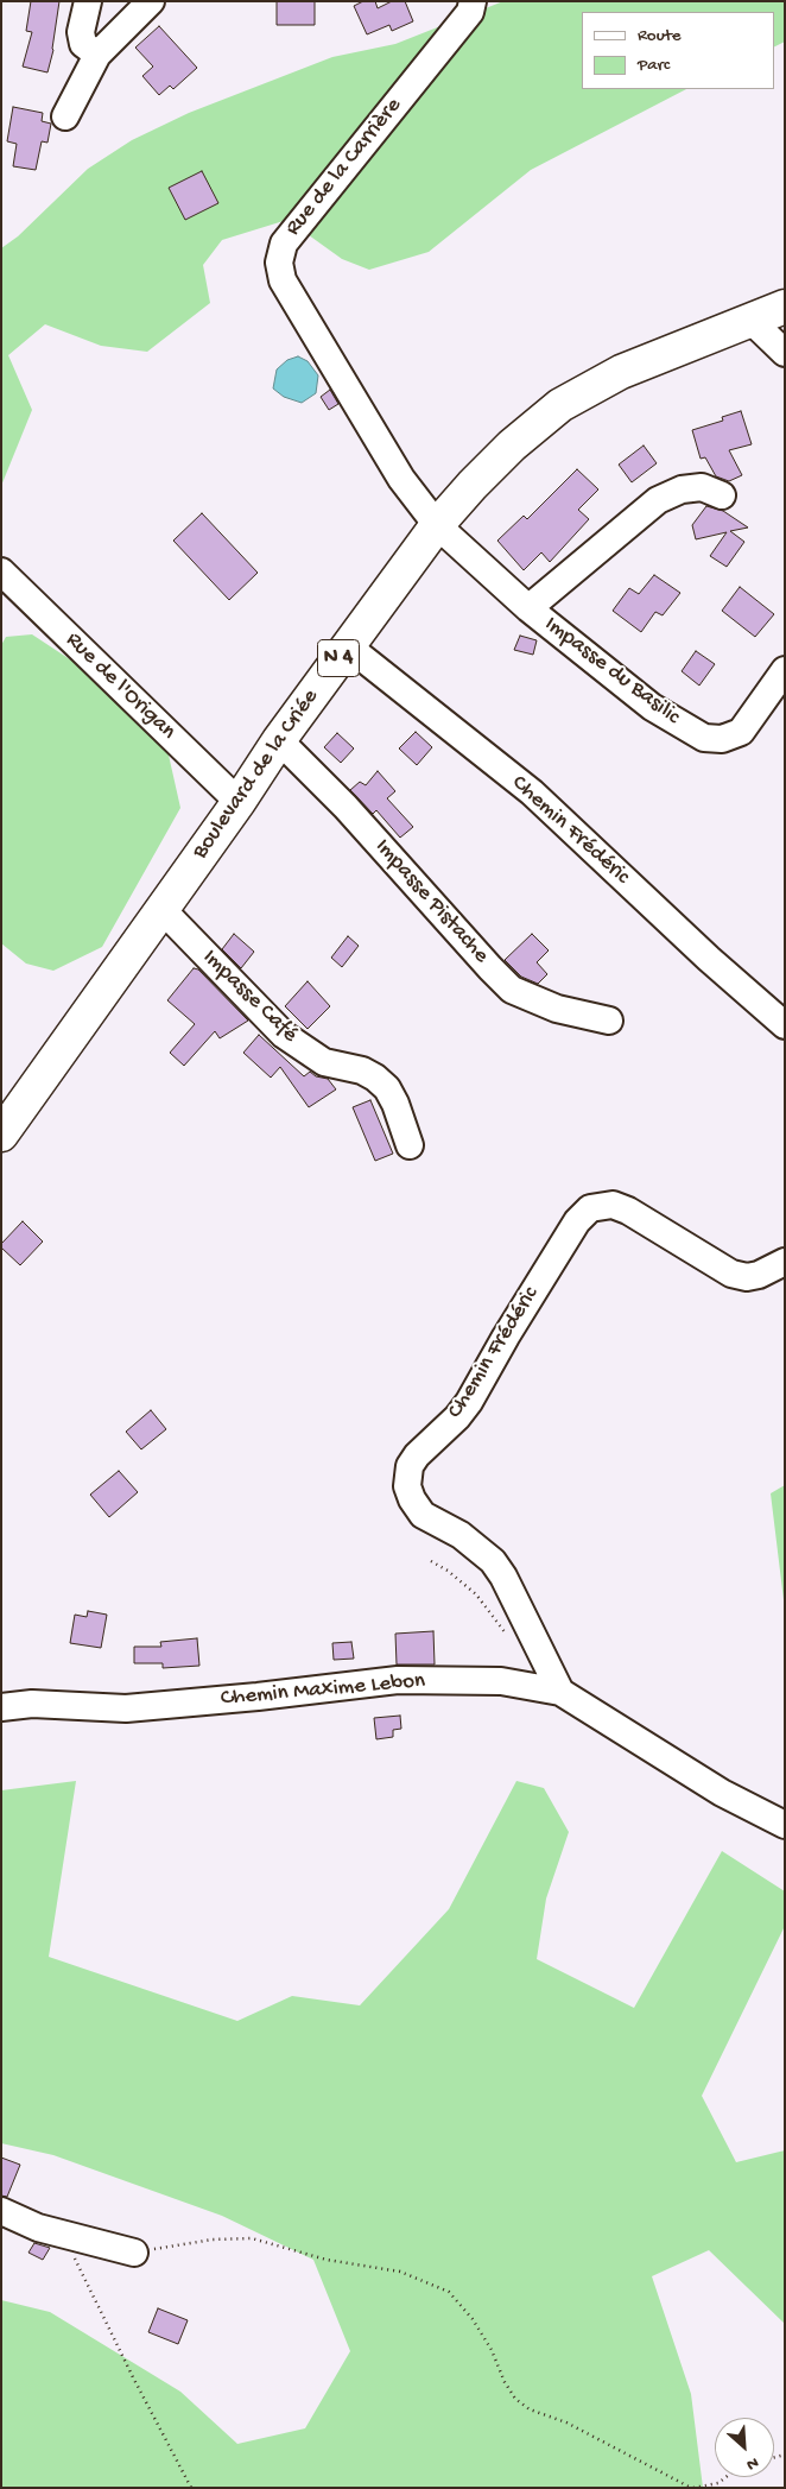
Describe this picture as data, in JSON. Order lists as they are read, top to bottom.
{
  "streets": {
    "main road": ["N 4", "Boulevard de la Criée"],
    "street": [
      "Rue de la Carrière",
      "Impasse du Basilic",
      "Rue de l'Origan",
      "Chemin Frédéric",
      "Impasse Pistache",
      "Impasse Café",
      "Chemin Maxime Lebon"
    ]
  },
  "crossings": [
    ["Rue de la Carrière", "Impasse du Basilic"],
    ["Rue de la Carrière", "Boulevard de la Criée"],
    ["Impasse du Basilic", "Boulevard de la Criée"],
    ["Rue de l'Origan", "Boulevard de la Criée"],
    ["Boulevard de la Criée", "Chemin Frédéric"],
    ["Boulevard de la Criée", "Impasse Pistache"],
    ["Boulevard de la Criée", "Impasse Café"],
    ["Chemin Frédéric", "Chemin Maxime Lebon"]
  ],
  "legend": ["Route", "Parc"],
  "north": "bottom right"
}
